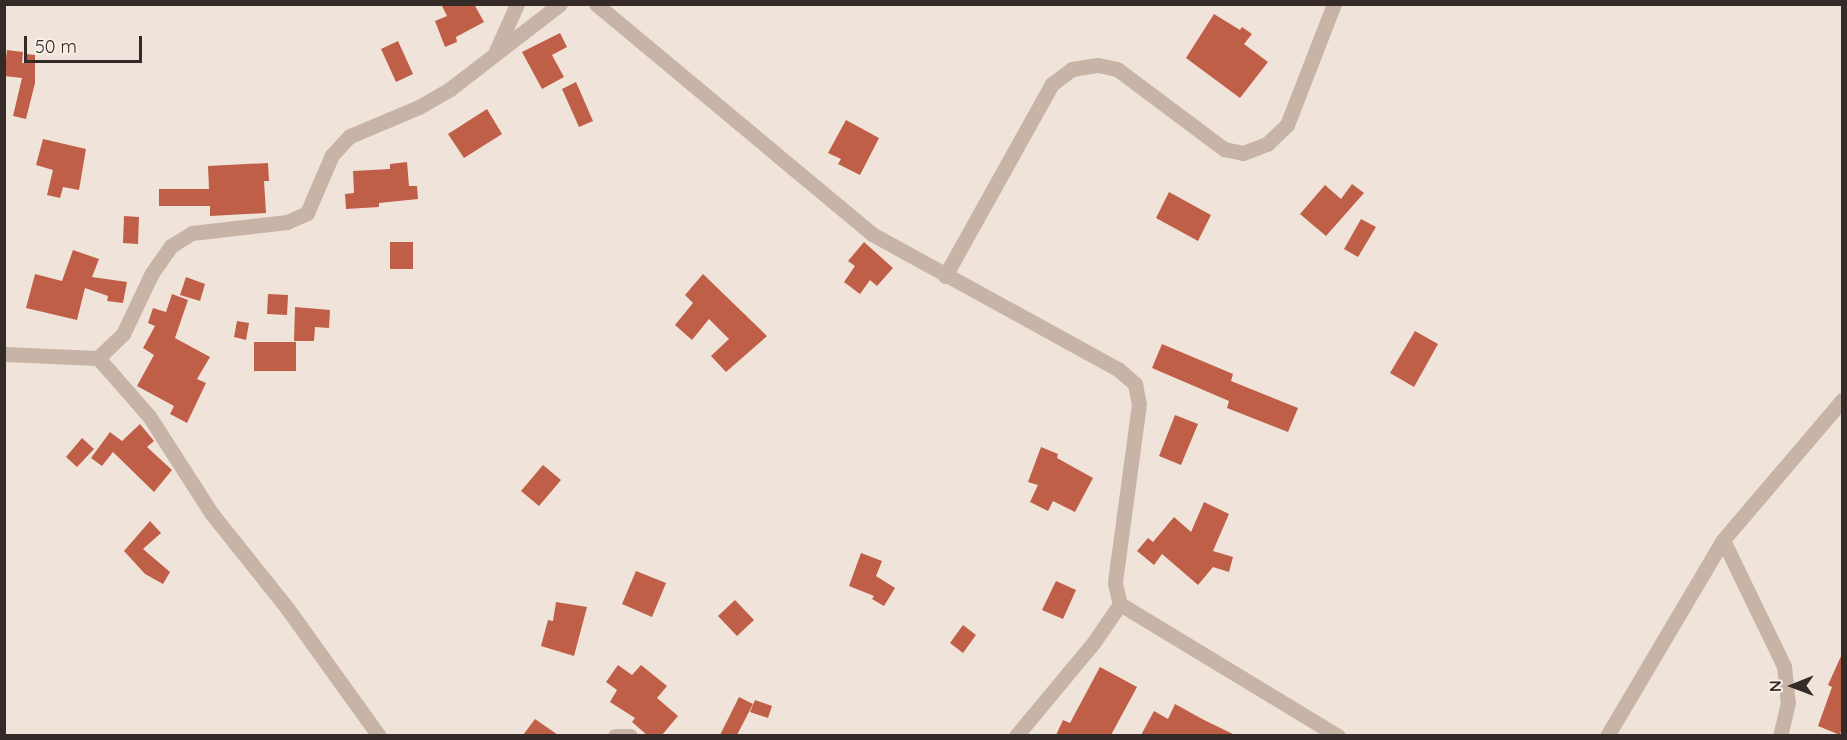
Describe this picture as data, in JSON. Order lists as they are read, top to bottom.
{
  "scale_bar": "50 m",
  "north": "left"
}
